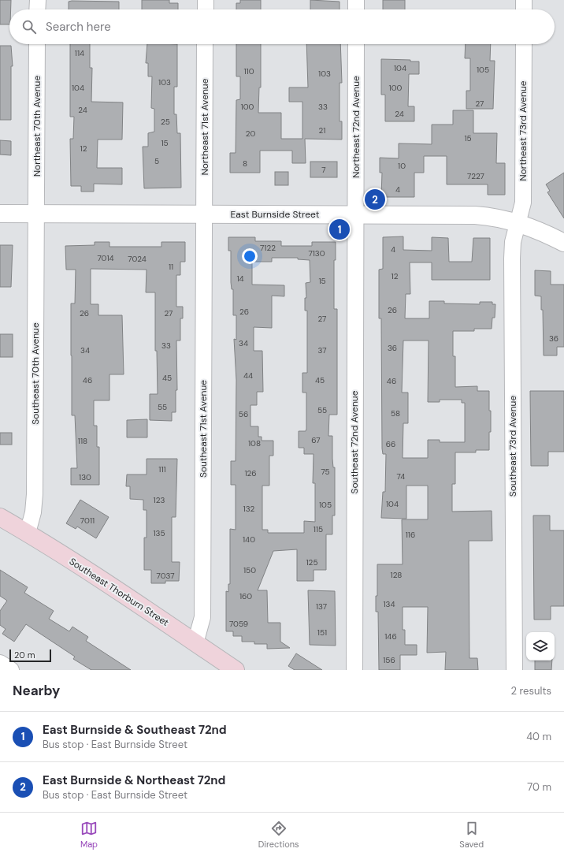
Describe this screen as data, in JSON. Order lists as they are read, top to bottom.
{
  "streets": {
    "main road": ["Southeast Thorburn Street"],
    "street": [
      "Northeast 70th Avenue",
      "Northeast 71st Avenue",
      "Northeast 72nd Avenue",
      "Northeast 73rd Avenue",
      "East Burnside Street",
      "Southeast 70th Avenue",
      "Southeast 71st Avenue",
      "Southeast 72nd Avenue",
      "Southeast 73rd Avenue"
    ]
  },
  "crossings": [
    ["Northeast 70th Avenue", "East Burnside Street"],
    ["Northeast 70th Avenue", "Southeast 70th Avenue"],
    ["Northeast 71st Avenue", "East Burnside Street"],
    ["Northeast 71st Avenue", "Southeast 71st Avenue"],
    ["Northeast 72nd Avenue", "East Burnside Street"],
    ["Northeast 72nd Avenue", "Southeast 72nd Avenue"],
    ["Northeast 73rd Avenue", "East Burnside Street"],
    ["Northeast 73rd Avenue", "Southeast 73rd Avenue"],
    ["East Burnside Street", "Southeast 70th Avenue"],
    ["East Burnside Street", "Southeast 71st Avenue"],
    ["East Burnside Street", "Southeast 72nd Avenue"],
    ["East Burnside Street", "Southeast 73rd Avenue"],
    ["Southeast 70th Avenue", "Southeast Thorburn Street"],
    ["Southeast 71st Avenue", "Southeast Thorburn Street"]
  ],
  "house_numbers": [
    "114",
    "104",
    "105",
    "110",
    "103",
    "103",
    "104",
    "100",
    "27",
    "100",
    "33",
    "24",
    "24",
    "25",
    "21",
    "20",
    "15",
    "15",
    "12",
    "5",
    "8",
    "10",
    "7",
    "7227",
    "4",
    "7122",
    "4",
    "7130",
    "7014",
    "7024",
    "11",
    "12",
    "14",
    "15",
    "26",
    "26",
    "26",
    "27",
    "27",
    "36",
    "34",
    "33",
    "36",
    "34",
    "37",
    "44",
    "45",
    "46",
    "45",
    "46",
    "55",
    "55",
    "58",
    "56",
    "67",
    "118",
    "108",
    "66",
    "111",
    "75",
    "126",
    "74",
    "130",
    "123",
    "104",
    "105",
    "132",
    "7011",
    "115",
    "135",
    "116",
    "140",
    "125",
    "150",
    "128",
    "7037",
    "160",
    "134",
    "137",
    "7059",
    "151",
    "146",
    "156"
  ],
  "scale_bar": "20 m",
  "page": {
    "search": "Search here",
    "pins": ["2", "1"],
    "scale": "20 m",
    "heading": ["Nearby", "2 results"],
    "list": [
      {
        "mark": "1",
        "name": "East Burnside & Southeast 72nd",
        "note": "Bus stop · East Burnside Street",
        "value": "40 m"
      },
      {
        "mark": "2",
        "name": "East Burnside & Northeast 72nd",
        "note": "Bus stop · East Burnside Street",
        "value": "70 m"
      }
    ],
    "nav": ["Map", "Directions", "Saved"]
  }
}
